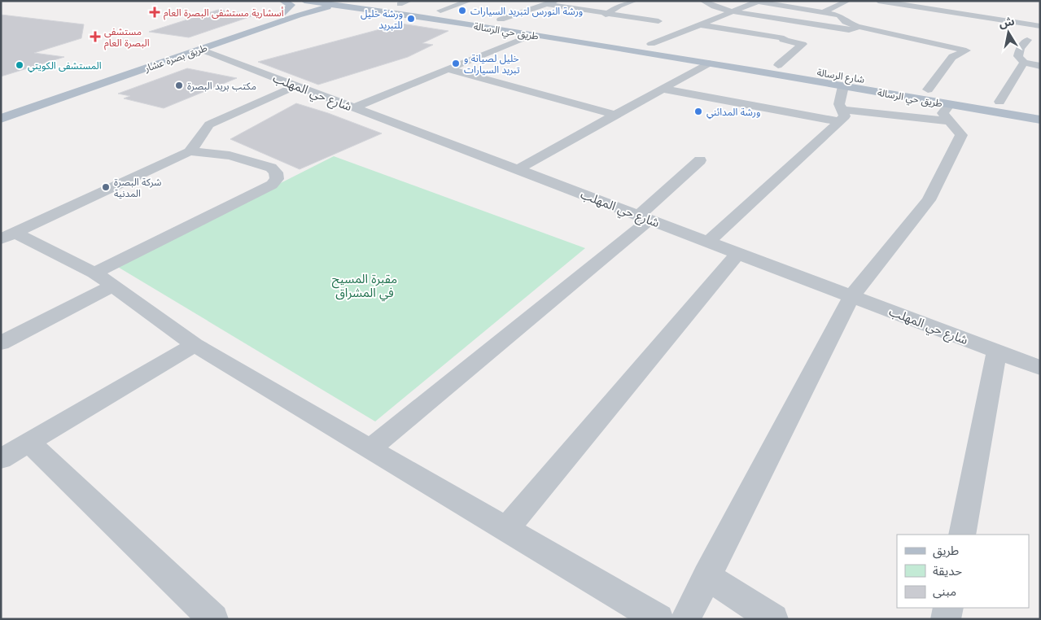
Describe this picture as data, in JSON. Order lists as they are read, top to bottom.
{
  "streets": {
    "main road": ["طريق حي الرسالة", "طريق بصرة عشار", "شارع الرسالة"],
    "street": ["شارع حي المهلب"]
  },
  "crossings": [
    ["طريق حي الرسالة", "طريق بصرة عشار"],
    ["طريق حي الرسالة", "شارع الرسالة"],
    ["طريق بصرة عشار", "شارع حي المهلب"]
  ],
  "parks": ["مقبرة المسيح في المشراق"],
  "places": {
    "other": [
      "ورشة النورس لتبريد السيارات",
      "ورشة خليل للتبريد",
      "خليل لصيانة و تبريد السيارات",
      "المستشفى الكويتي",
      "مكتب بريد البصرة",
      "ورشة المدائني",
      "شركة البصرة المدنية"
    ],
    "health": ["أسشارية مستشفى البصرة العام", "مستشفى البصرة العام"]
  },
  "legend": ["طريق", "حديقة", "مبنى"],
  "north": "top"
}
